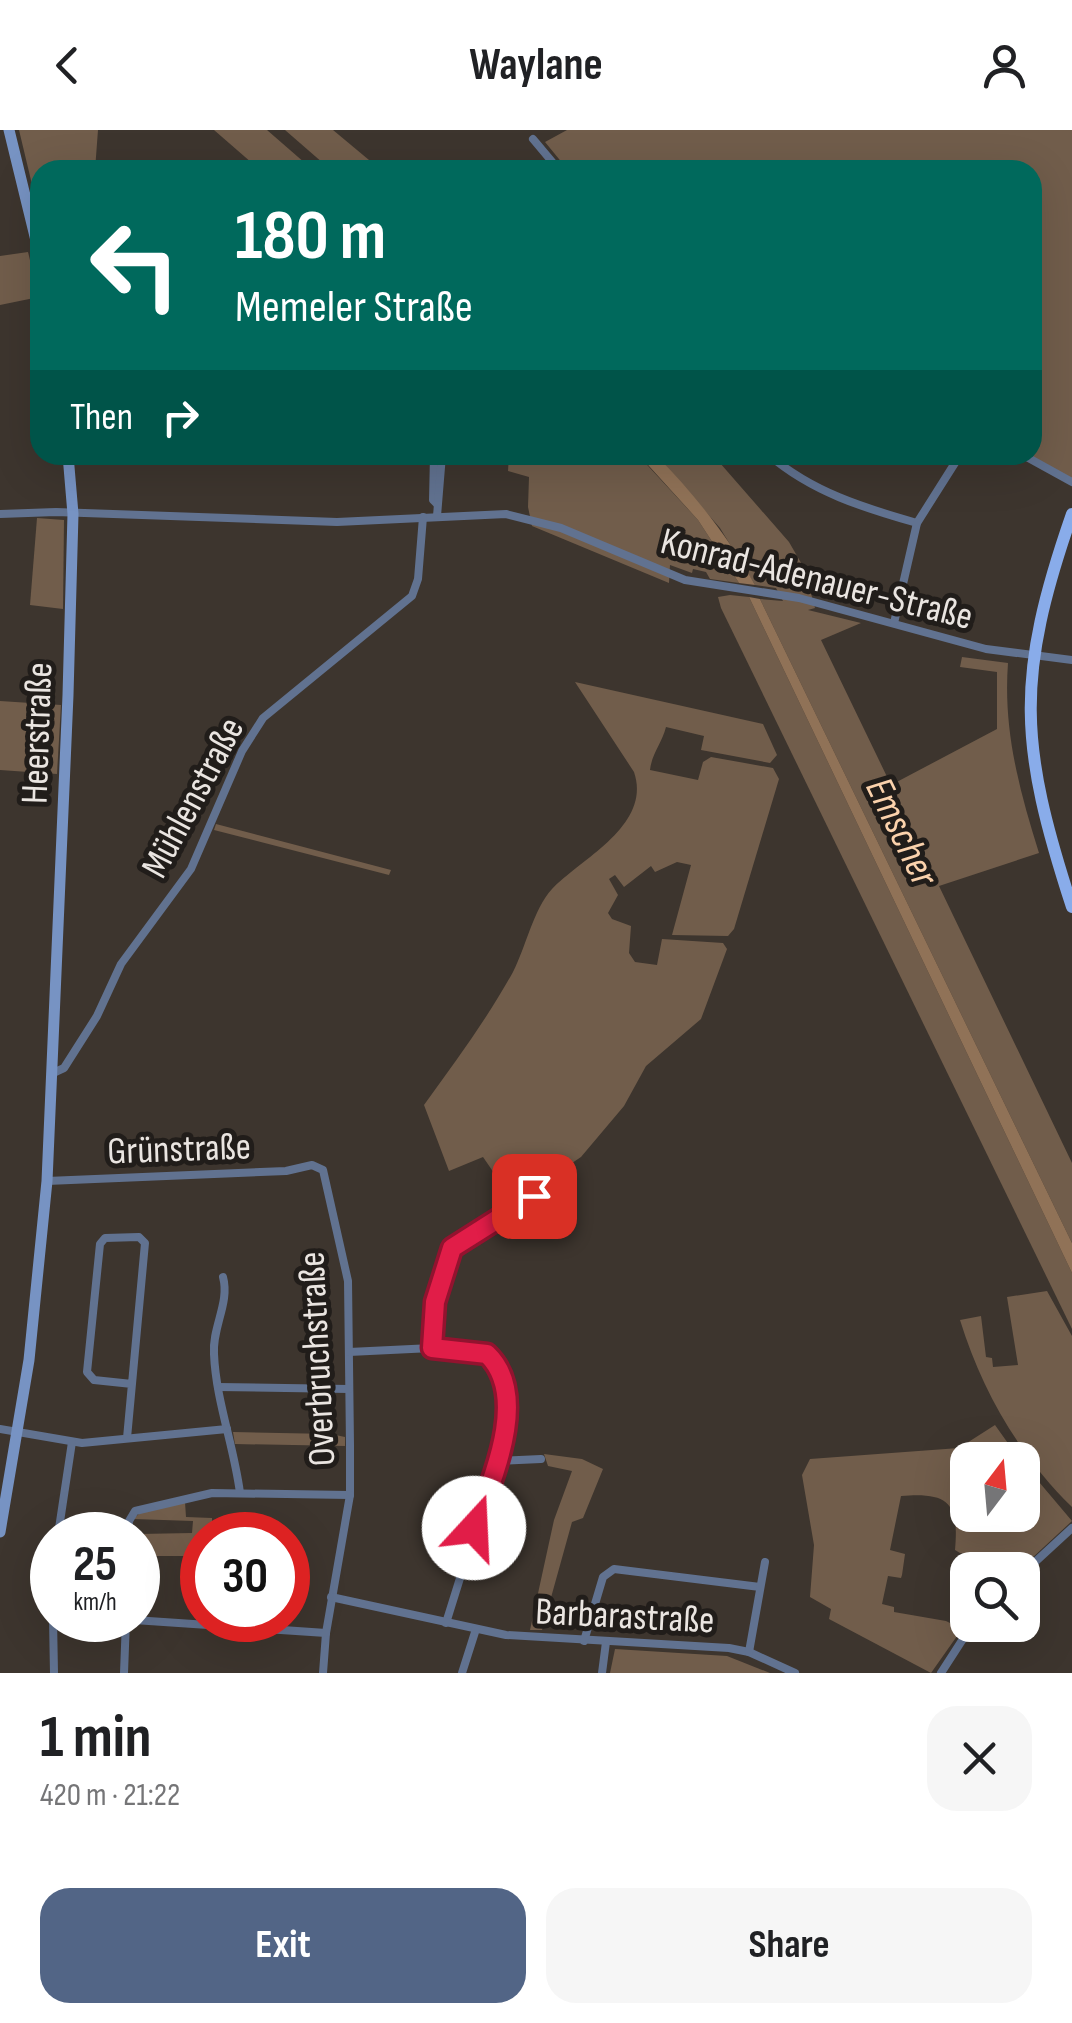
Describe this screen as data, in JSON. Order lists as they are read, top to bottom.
{
  "streets": {
    "main road": ["Heerstraße"],
    "street": [
      "Konrad-Adenauer-Straße",
      "Mühlenstraße",
      "Grünstraße",
      "Overbruchstraße",
      "Barbarastraße"
    ]
  },
  "crossings": [
    ["Konrad-Adenauer-Straße", "Heerstraße"],
    ["Konrad-Adenauer-Straße", "Mühlenstraße"],
    ["Heerstraße", "Mühlenstraße"],
    ["Heerstraße", "Grünstraße"],
    ["Grünstraße", "Overbruchstraße"],
    ["Overbruchstraße", "Barbarastraße"]
  ],
  "water": ["Emscher"],
  "north": "top",
  "page": {
    "header": "Waylane",
    "turn": ["180 m", "Memeler Straße"],
    "then": "Then",
    "speed": "25 km/h",
    "limit": "30",
    "heading": ["1 min", "420 m · 21:22"],
    "buttons": ["Exit", "Share"]
  }
}
